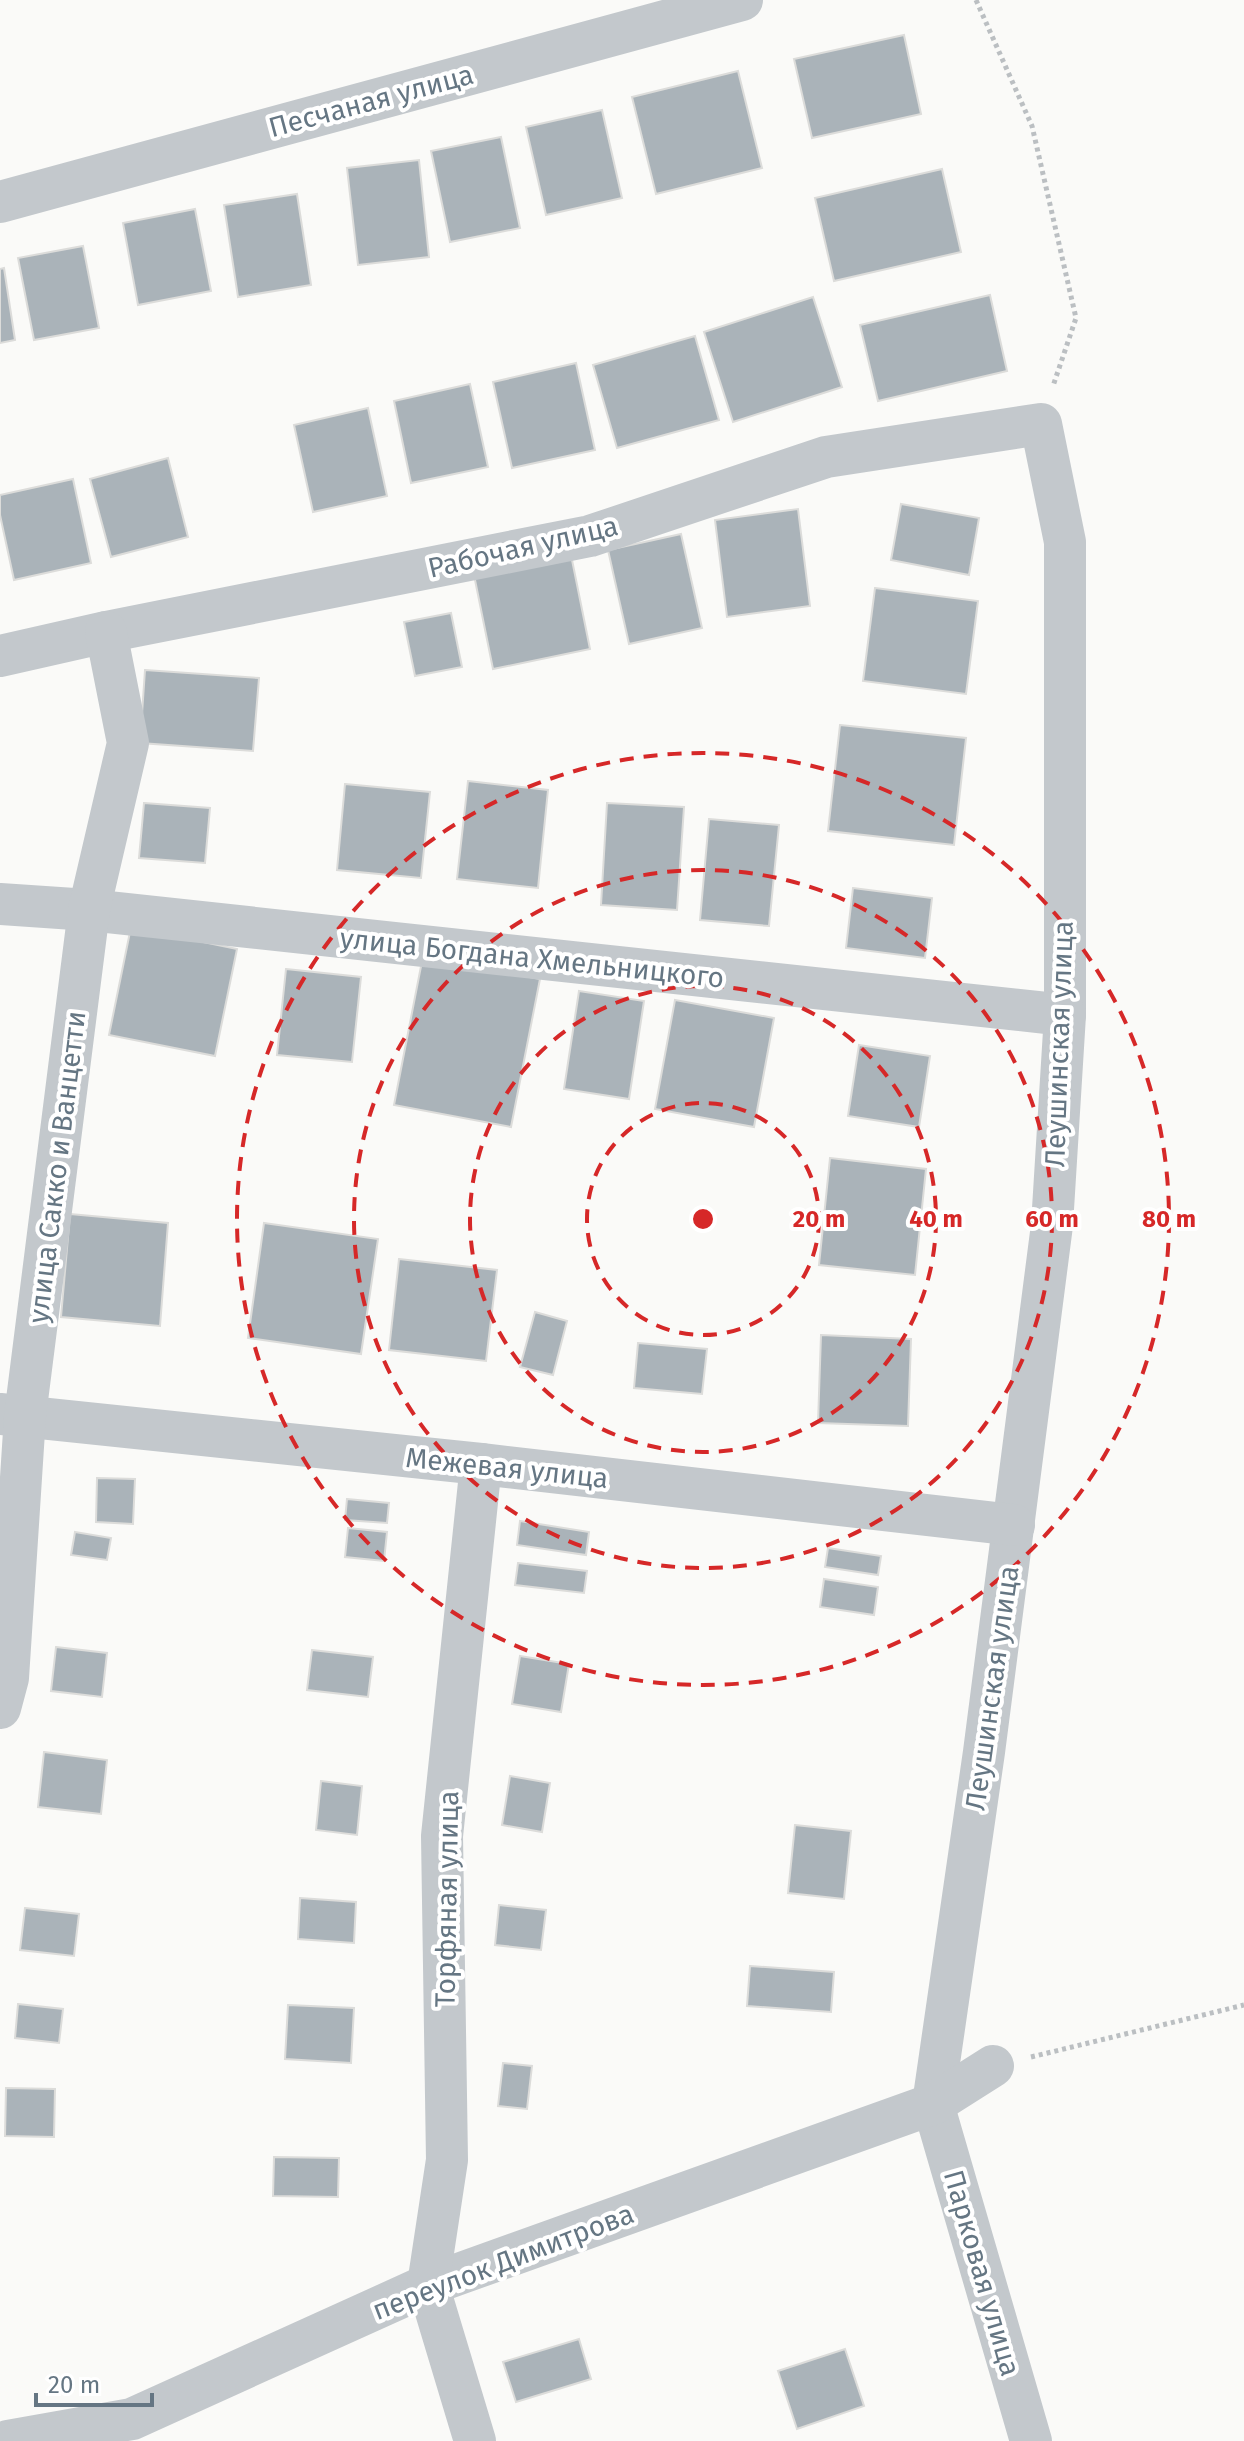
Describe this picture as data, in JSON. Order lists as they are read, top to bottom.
{
  "streets": {
    "street": [
      "Песчаная улица",
      "Рабочая улица",
      "улица Богдана Хмельницкого",
      "Леушинская улица",
      "улица Сакко и Ванцетти",
      "Межевая улица",
      "Торфяная улица",
      "переулок Димитрова",
      "Парковая улица"
    ]
  },
  "crossings": [
    ["Рабочая улица", "Леушинская улица"],
    ["Рабочая улица", "улица Сакко и Ванцетти"],
    ["улица Богдана Хмельницкого", "Леушинская улица"],
    ["улица Богдана Хмельницкого", "улица Сакко и Ванцетти"],
    ["Леушинская улица", "Межевая улица"],
    ["Леушинская улица", "переулок Димитрова"],
    ["Леушинская улица", "Парковая улица"],
    ["улица Сакко и Ванцетти", "Межевая улица"],
    ["Межевая улица", "Торфяная улица"],
    ["Торфяная улица", "переулок Димитрова"],
    ["переулок Димитрова", "Парковая улица"]
  ],
  "scale_bar": "20 m",
  "rings": [
    "20 m",
    "40 m",
    "60 m",
    "80 m"
  ]
}
